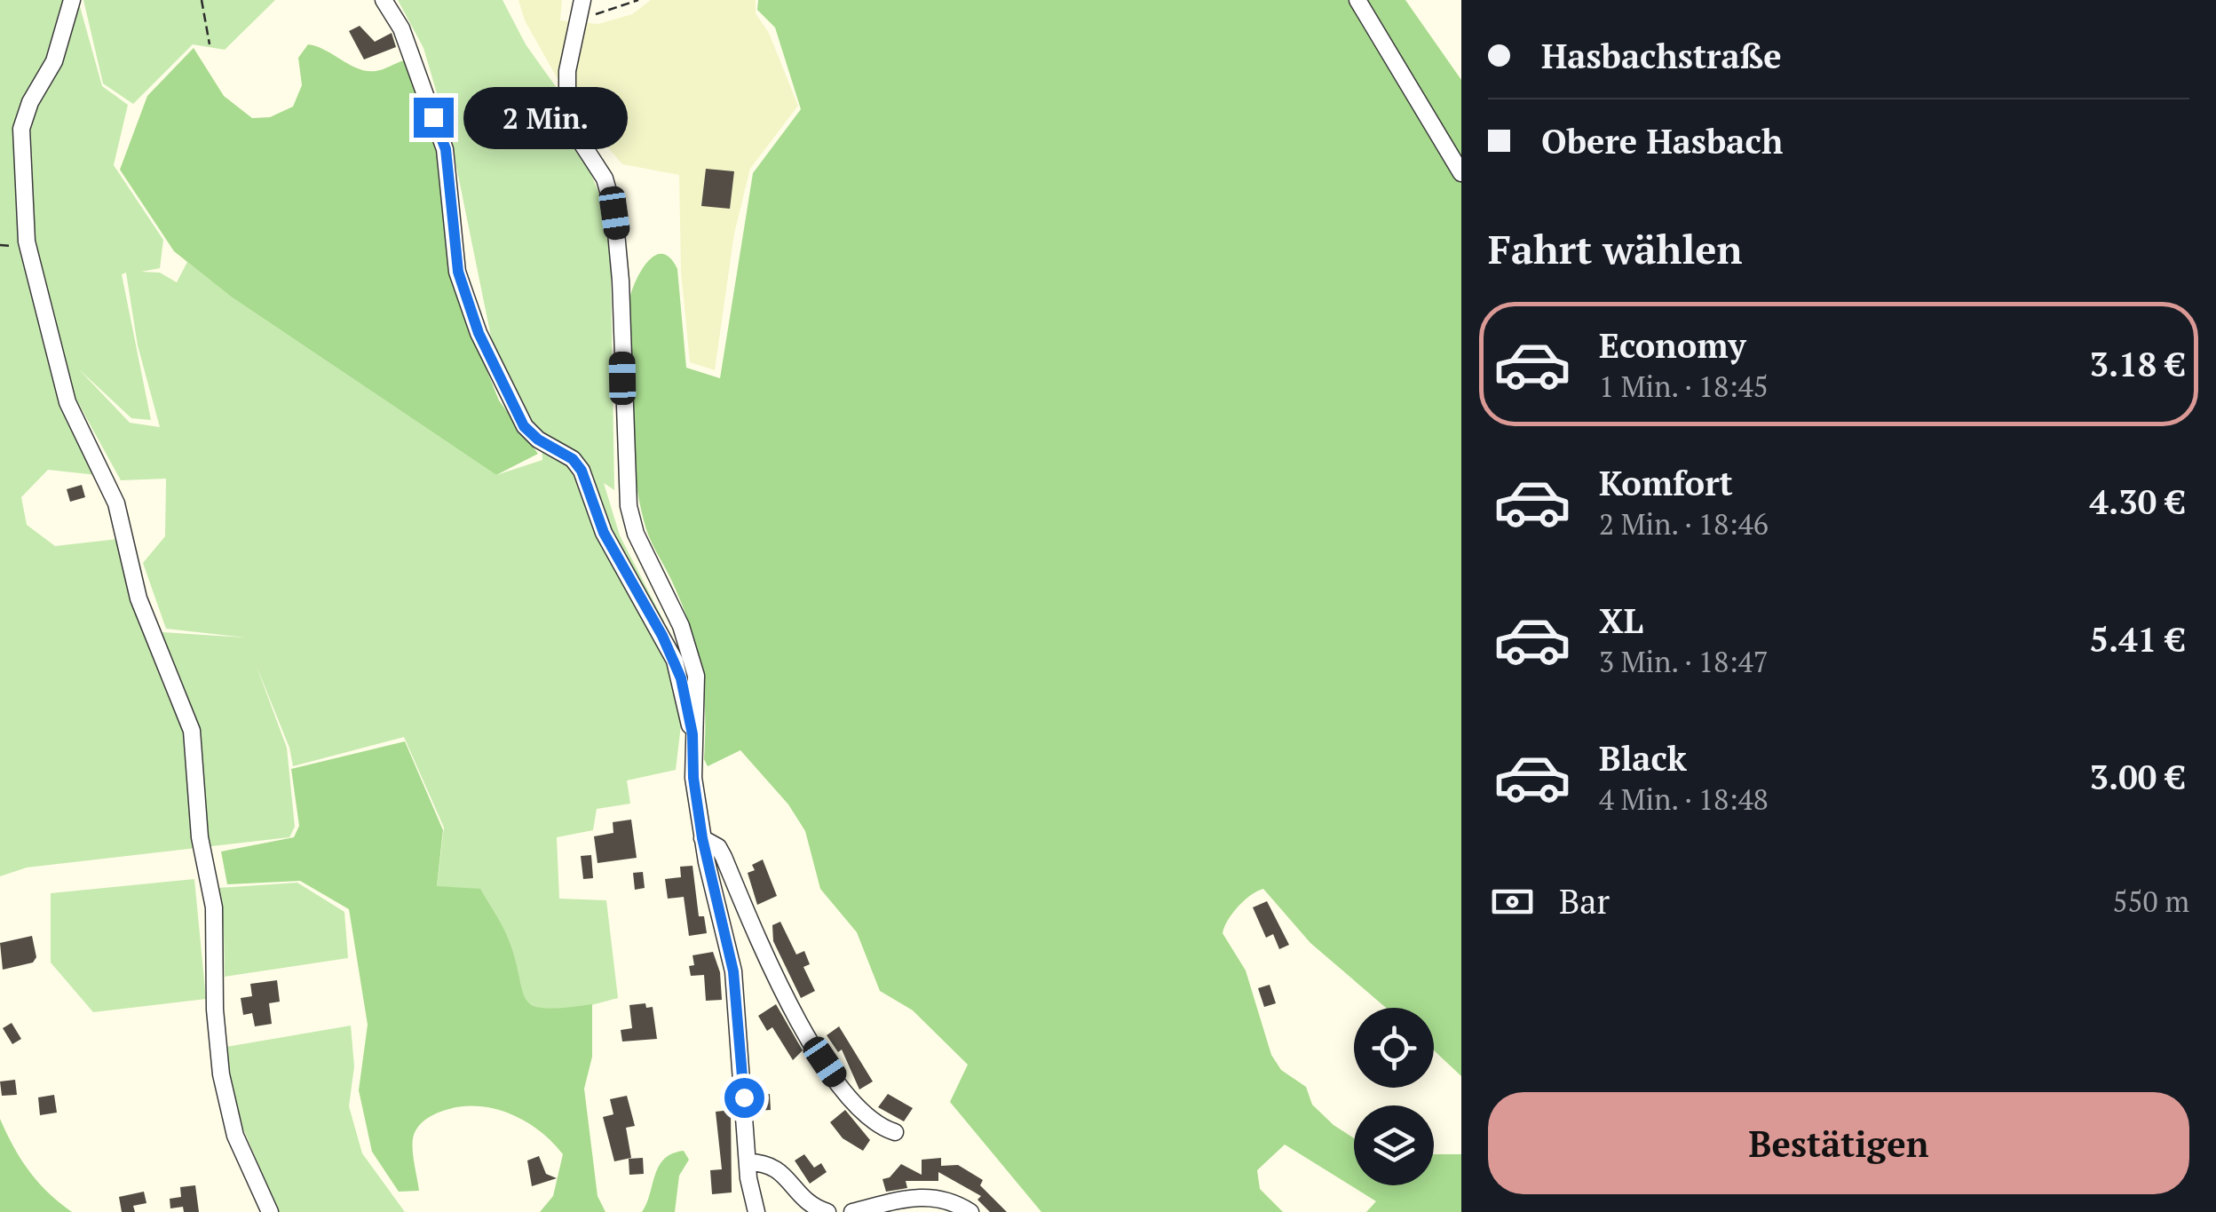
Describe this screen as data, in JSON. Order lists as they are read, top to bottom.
{
  "page": {
    "banner": ["Hasbachstraße", "Obere Hasbach"],
    "bubble": "2 Min.",
    "heading": "Fahrt wählen",
    "list": [
      {
        "name": "Economy",
        "note": "1 Min. · 18:45",
        "value": "3.18 €"
      },
      {
        "name": "Komfort",
        "note": "2 Min. · 18:46",
        "value": "4.30 €"
      },
      {
        "name": "XL",
        "note": "3 Min. · 18:47",
        "value": "5.41 €"
      },
      {
        "name": "Black",
        "note": "4 Min. · 18:48",
        "value": "3.00 €"
      }
    ],
    "pay": ["Bar", "550 m"],
    "buttons": "Bestätigen"
  }
}
